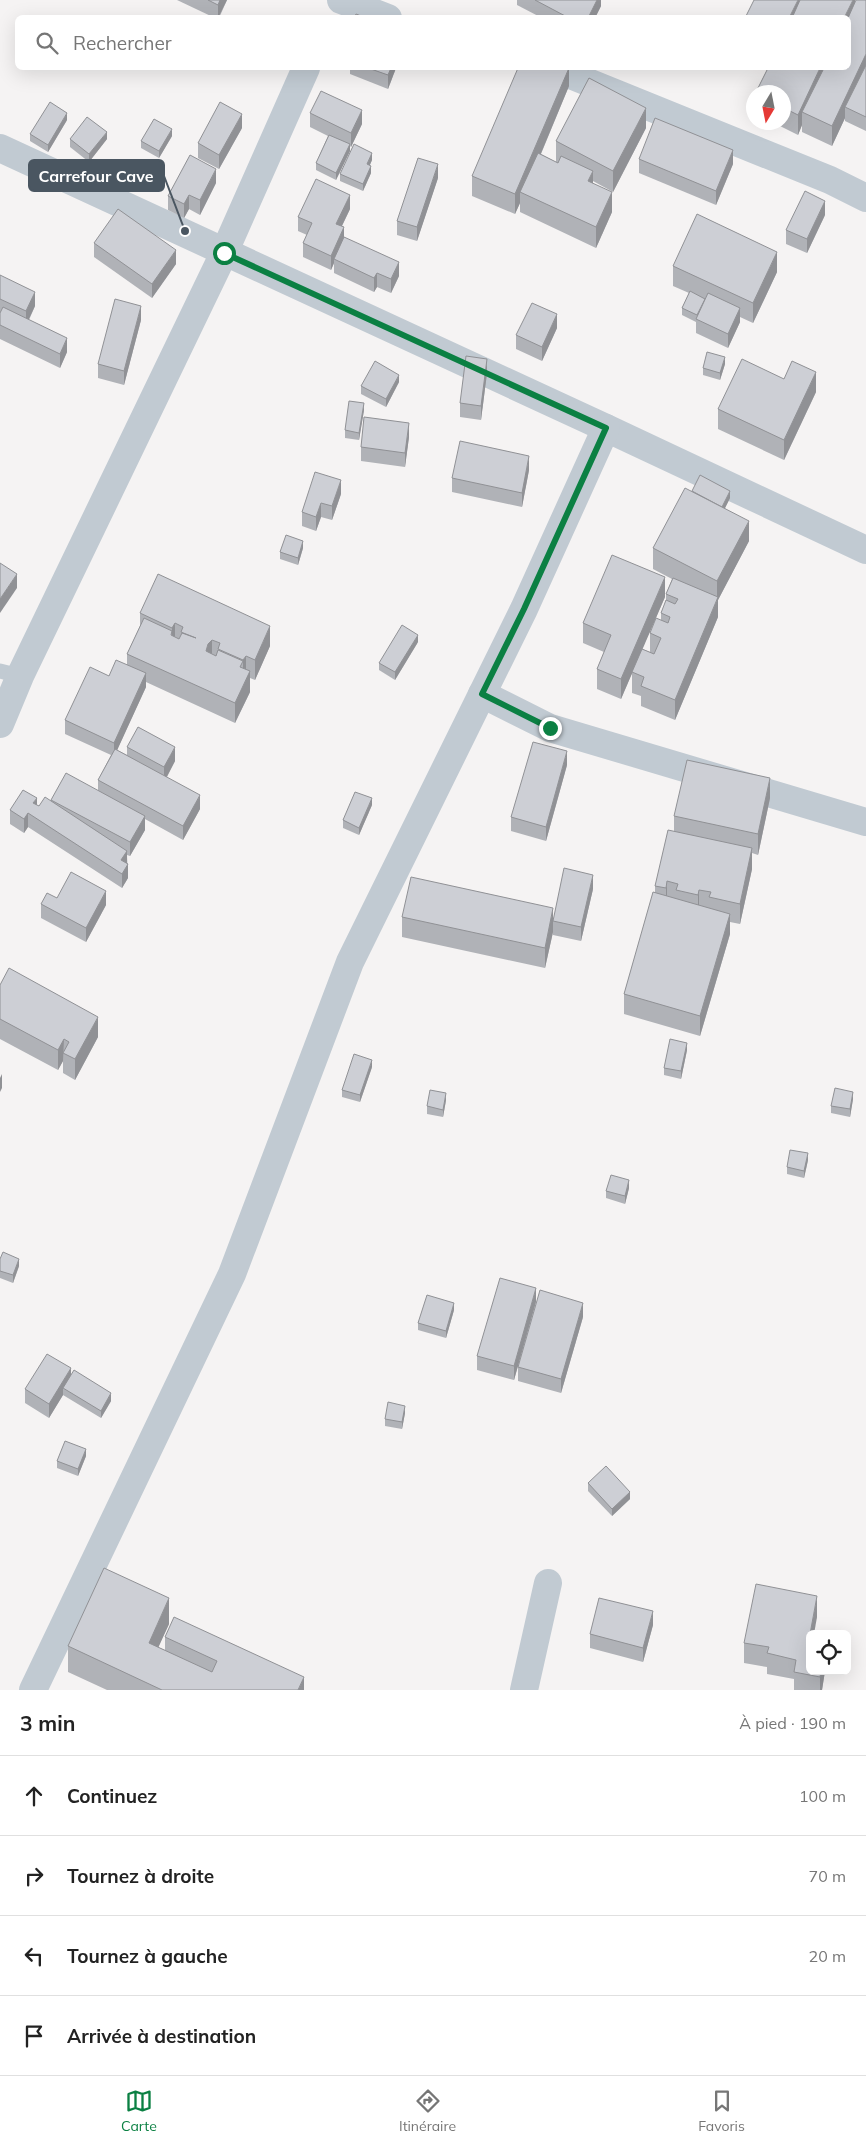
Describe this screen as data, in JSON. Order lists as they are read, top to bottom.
{
  "places": ["Carrefour Cave"],
  "north": "bottom",
  "page": {
    "search": "Rechercher",
    "heading": ["3 min", "À pied · 190 m"],
    "list": [
      ["Continuez", "100 m"],
      ["Tournez à droite", "70 m"],
      ["Tournez à gauche", "20 m"],
      "Arrivée à destination"
    ],
    "nav": ["Carte", "Itinéraire", "Favoris"]
  }
}
